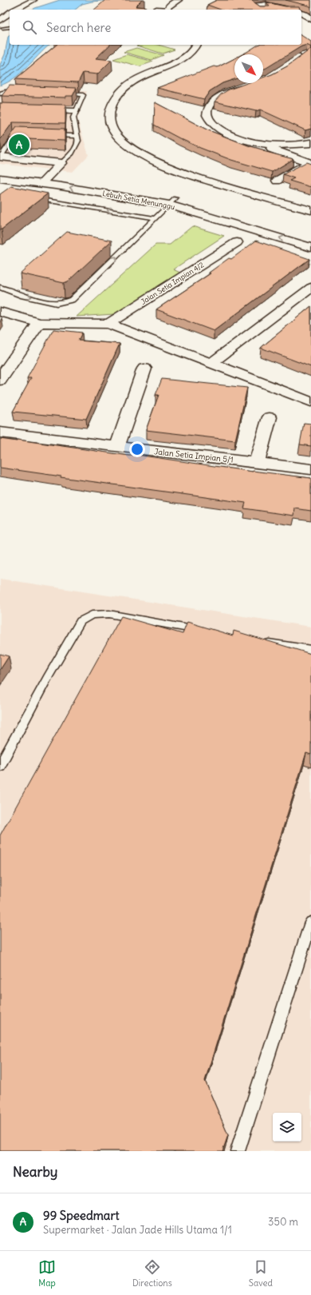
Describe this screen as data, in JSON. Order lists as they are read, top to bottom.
{
  "streets": {
    "street": ["Lebuh Setia Menunggu", "Jalan Setia Impian 4/2", "Jalan Setia Impian 5/1"]
  },
  "north": "bottom right",
  "page": {
    "search": "Search here",
    "pins": "A",
    "heading": "Nearby",
    "list": [
      {
        "mark": "A",
        "name": "99 Speedmart",
        "note": "Supermarket · Jalan Jade Hills Utama 1/1",
        "value": "350 m"
      }
    ],
    "nav": ["Map", "Directions", "Saved"]
  }
}
